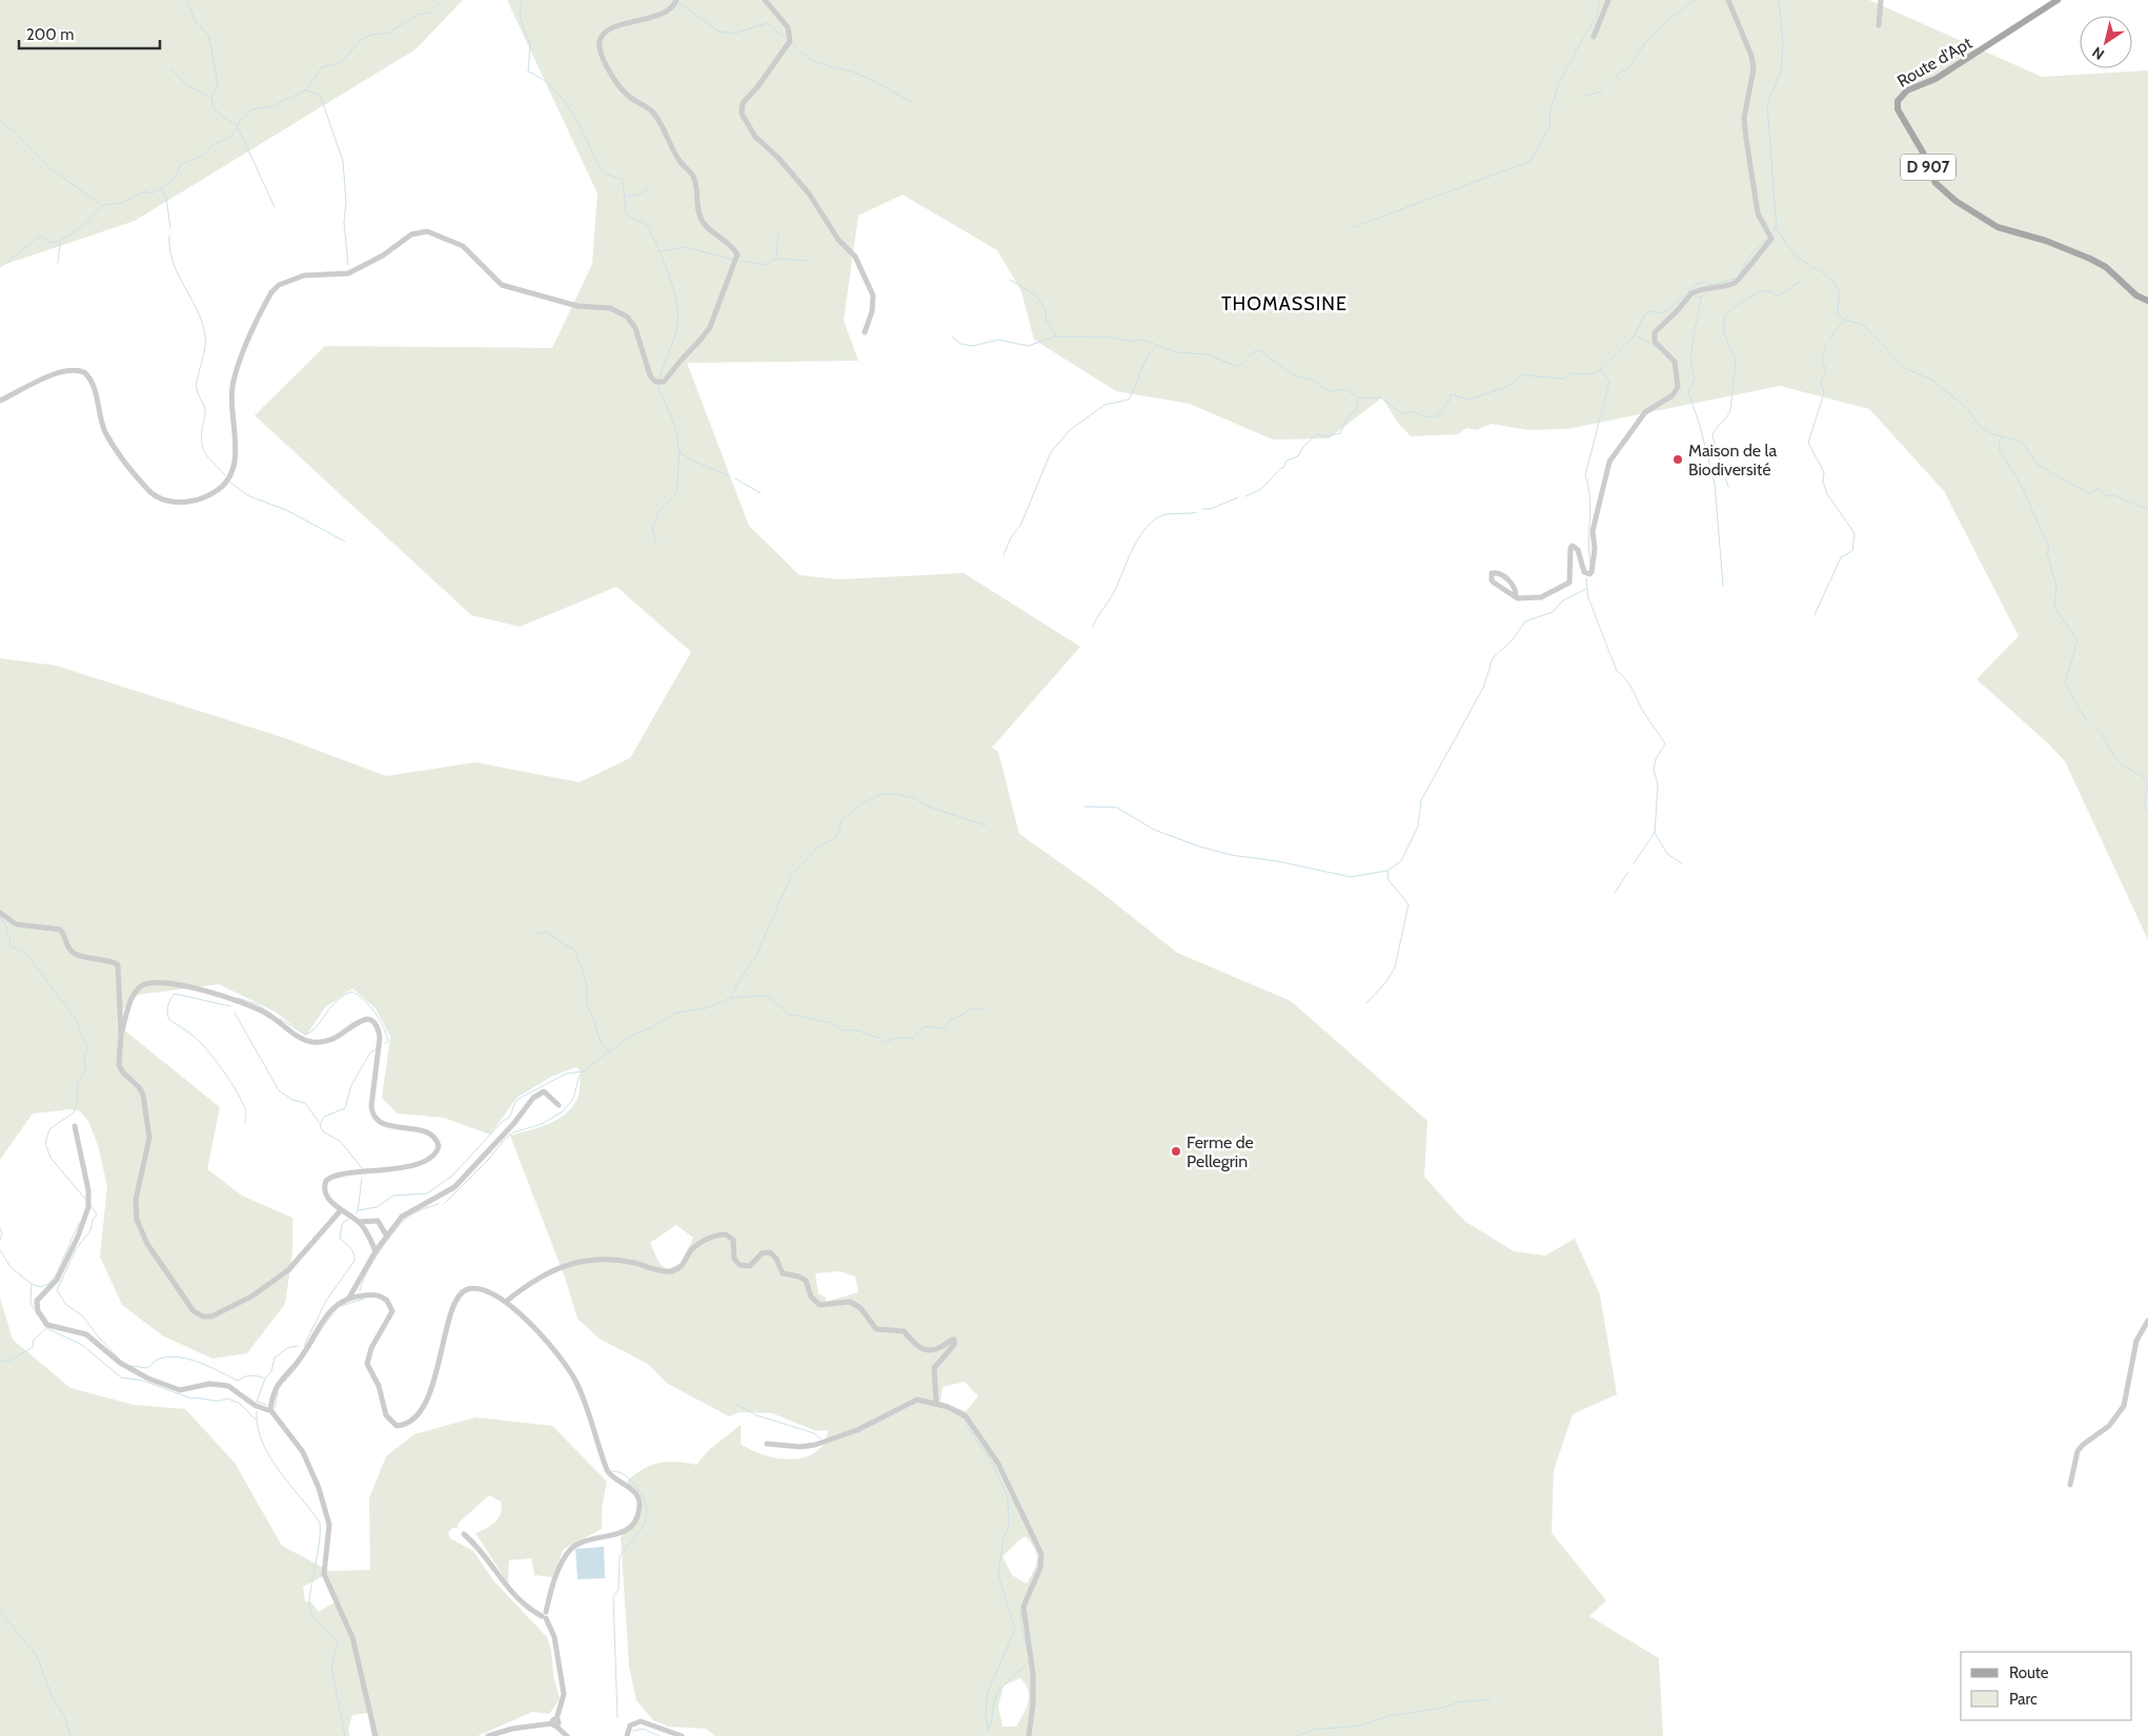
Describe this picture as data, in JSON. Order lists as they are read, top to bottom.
{
  "streets": {
    "main road": ["Route d'Apt", "D 907"]
  },
  "districts": ["THOMASSINE"],
  "places": ["Maison de la Biodiversité", "Ferme de Pellegrin"],
  "legend": ["Route", "Parc"],
  "scale_bar": "200 m",
  "north": "bottom left"
}
